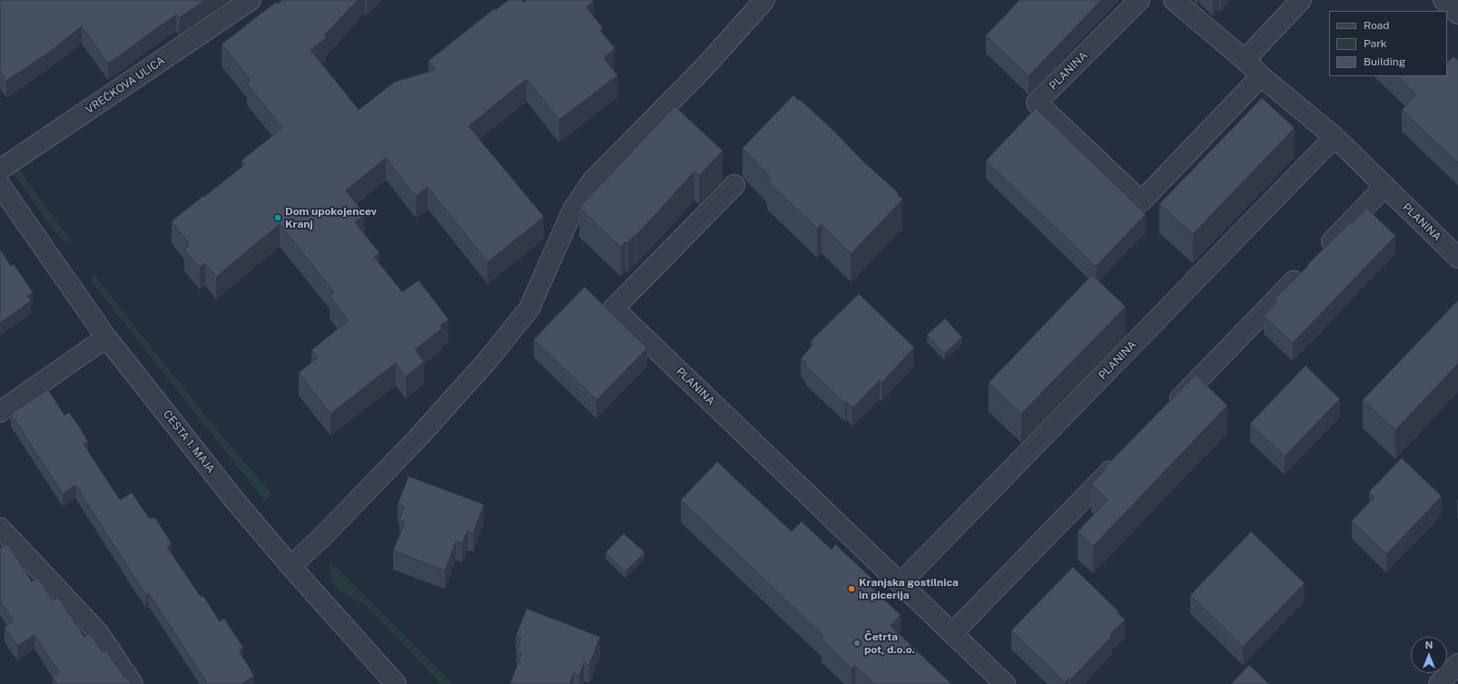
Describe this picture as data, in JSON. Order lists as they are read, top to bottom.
{
  "streets": {
    "street": ["PLANINA", "VREČKOVA ULICA", "CESTA 1. MAJA"]
  },
  "places": ["Dom upokojencev Kranj", "Kranjska gostilnica in picerija", "Četrta pot, d.o.o."],
  "legend": ["Road", "Park", "Building"],
  "north": "top"
}
